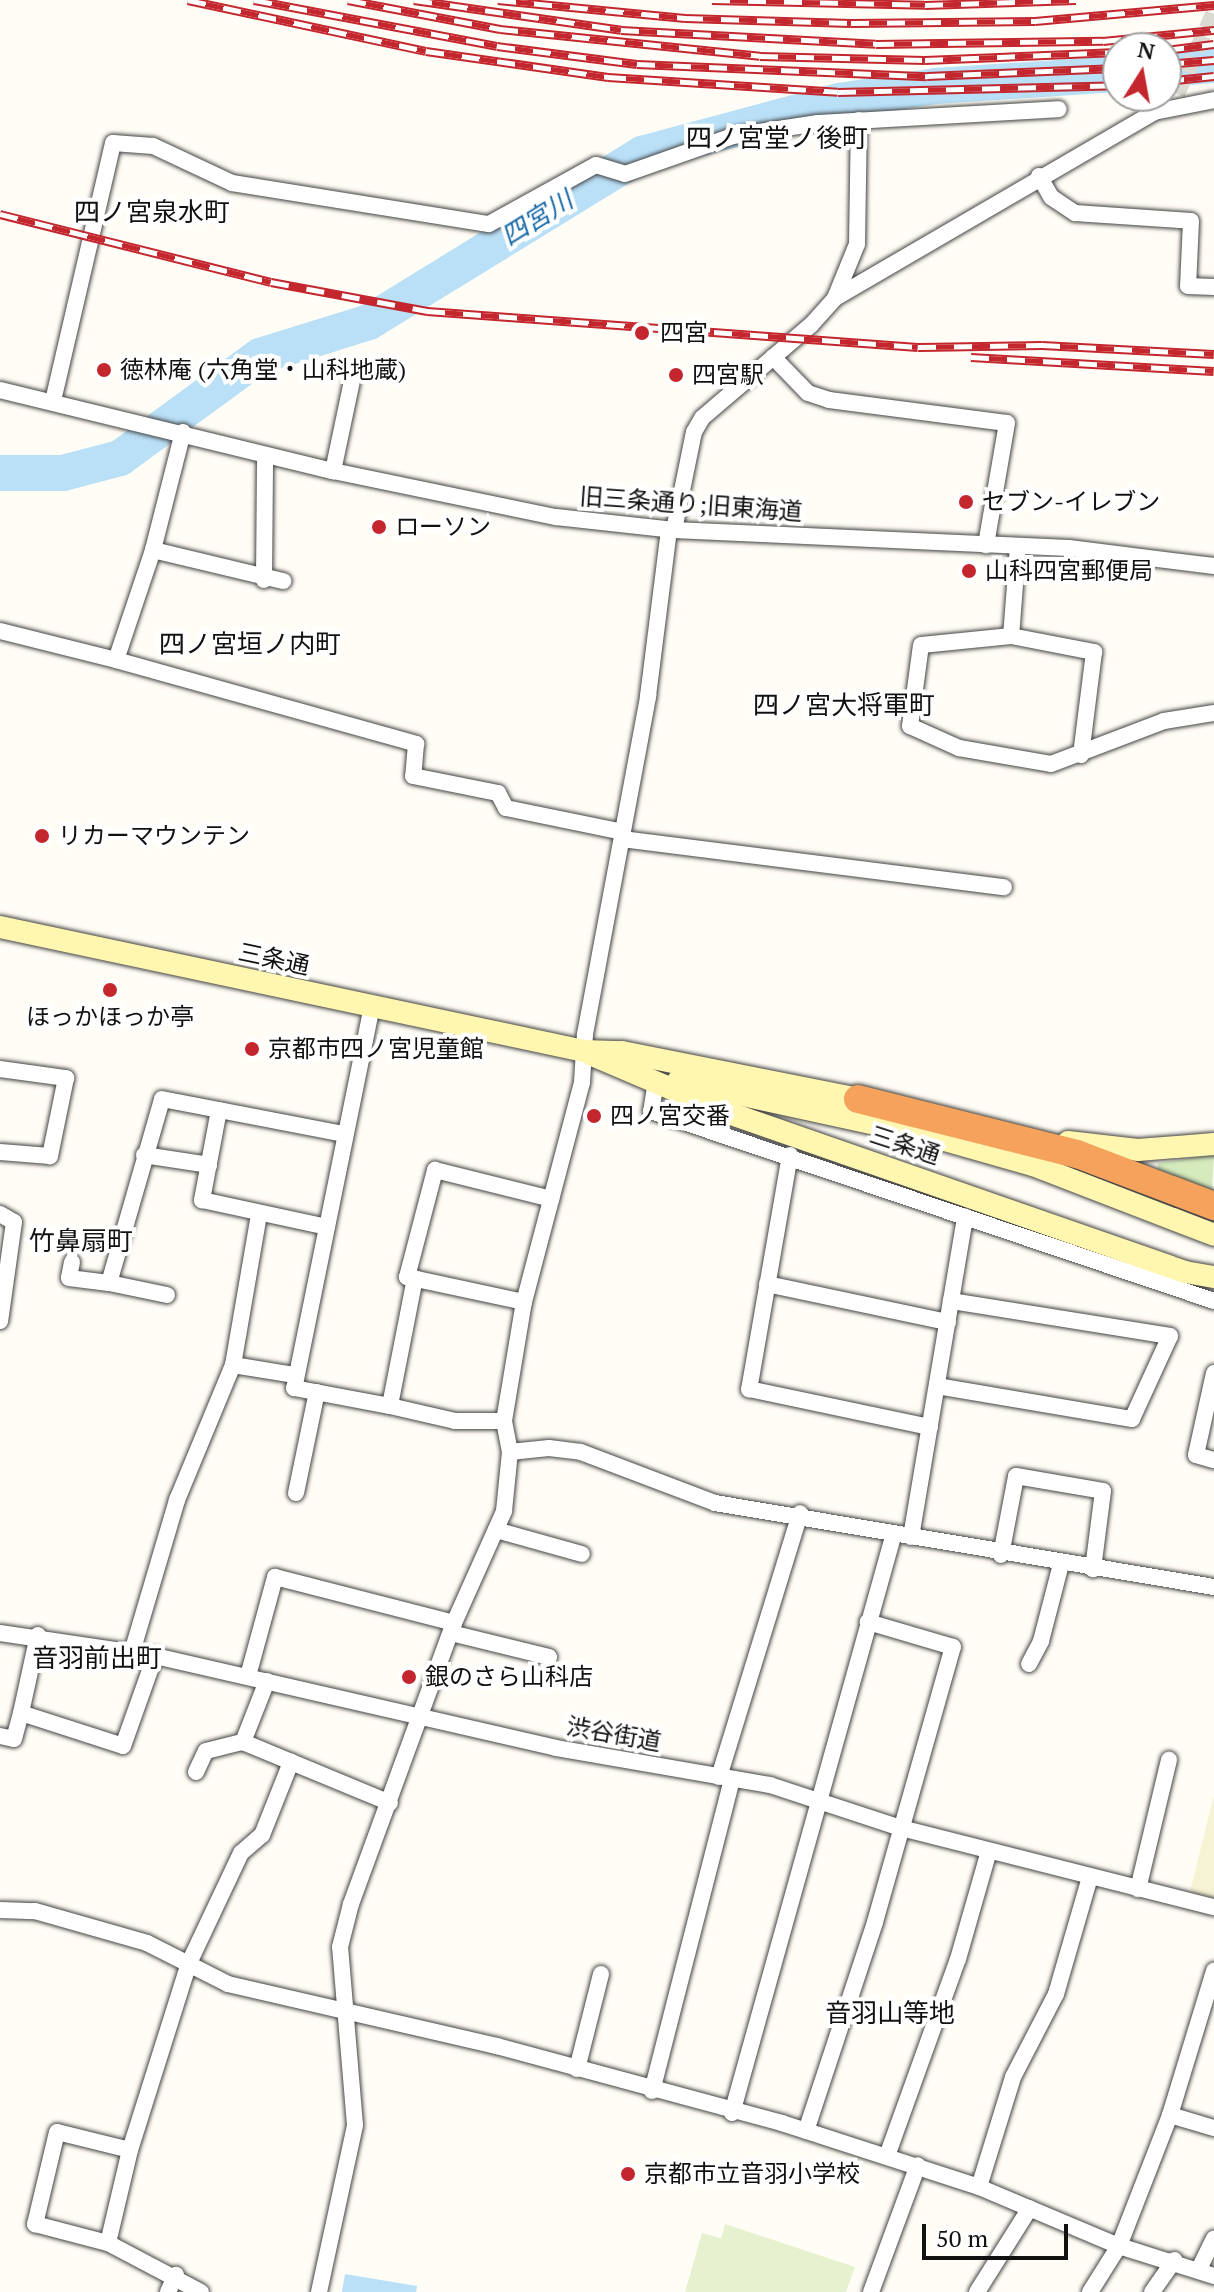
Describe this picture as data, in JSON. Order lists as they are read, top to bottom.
{
  "streets": {
    "main road": ["三条通"],
    "street": ["旧三条通り;旧東海道", "渋谷街道"]
  },
  "districts": [
    "四ノ宮堂ノ後町",
    "四ノ宮泉水町",
    "四ノ宮垣ノ内町",
    "四ノ宮大将軍町",
    "竹鼻扇町",
    "音羽前出町",
    "音羽山等地"
  ],
  "water": ["四宮川"],
  "places": [
    "四宮",
    "徳林庵 (六角堂・山科地蔵)",
    "四宮駅",
    "セブン-イレブン",
    "ローソン",
    "山科四宮郵便局",
    "リカーマウンテン",
    "ほっかほっか亭",
    "京都市四ノ宮児童館",
    "四ノ宮交番",
    "銀のさら山科店",
    "京都市立音羽小学校"
  ],
  "scale_bar": "50 m",
  "north": "top"
}
